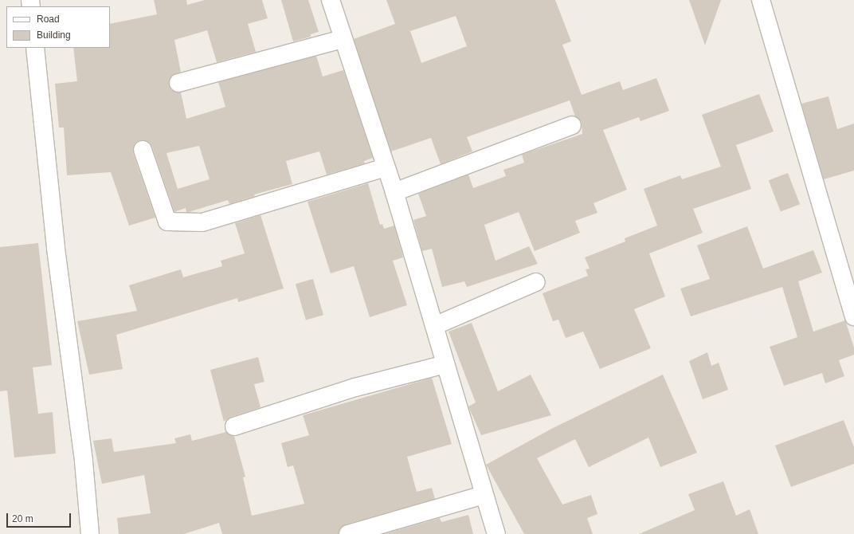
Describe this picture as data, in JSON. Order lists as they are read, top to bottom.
{
  "legend": ["Road", "Building"],
  "scale_bar": "20 m"
}
